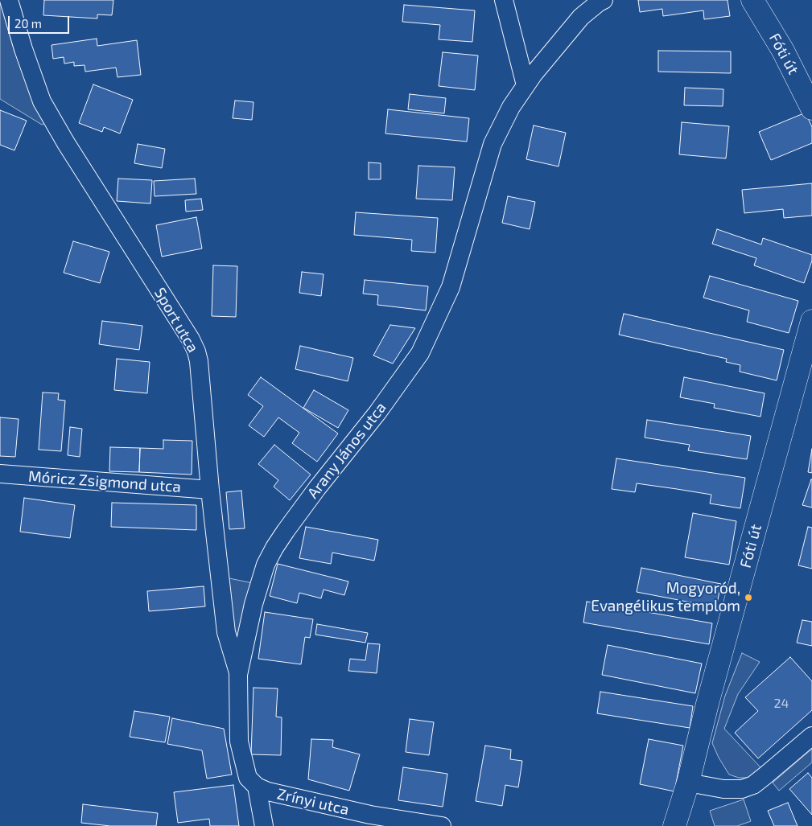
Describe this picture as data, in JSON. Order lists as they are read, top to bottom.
{
  "streets": {
    "main road": ["Fóti út"],
    "street": [
      "Sport utca",
      "Arany János utca",
      "Móricz Zsigmond utca",
      "Zrínyi utca"
    ]
  },
  "crossings": [
    ["Sport utca", "Arany János utca"],
    ["Sport utca", "Móricz Zsigmond utca"],
    ["Arany János utca", "Zrínyi utca"]
  ],
  "places": ["Mogyoród, Evangélikus templom"],
  "house_numbers": ["24"],
  "scale_bar": "20 m"
}
